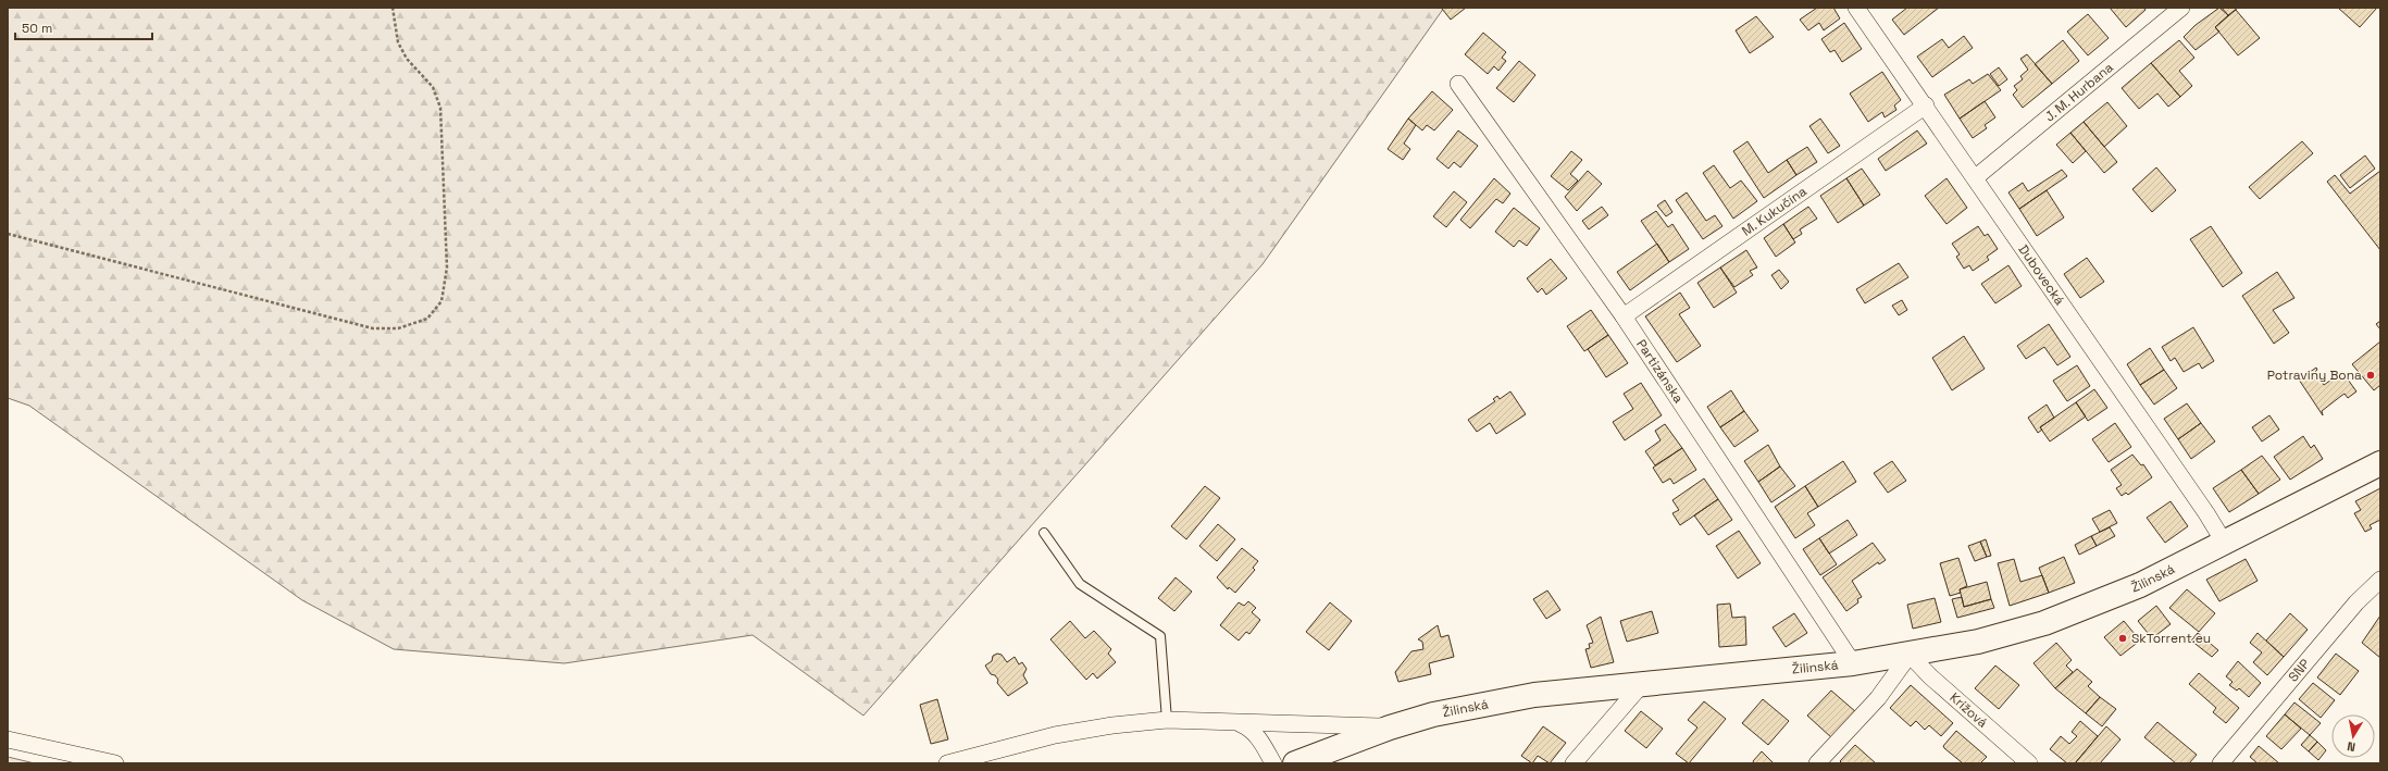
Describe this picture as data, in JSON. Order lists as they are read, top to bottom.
{
  "streets": {
    "main road": ["Žilinská"],
    "street": [
      "J. M. Hurbana",
      "M. Kukučína",
      "Dubovecká",
      "Partizánska",
      "SNP",
      "Krížová"
    ]
  },
  "crossings": [
    ["J. M. Hurbana", "Dubovecká"],
    ["M. Kukučína", "Dubovecká"],
    ["M. Kukučína", "Partizánska"],
    ["Dubovecká", "Žilinská"],
    ["Partizánska", "Žilinská"],
    ["Žilinská", "Krížová"]
  ],
  "places": ["Potraviny Bona", "SkTorrent.eu"],
  "scale_bar": "50 m",
  "north": "bottom"
}
